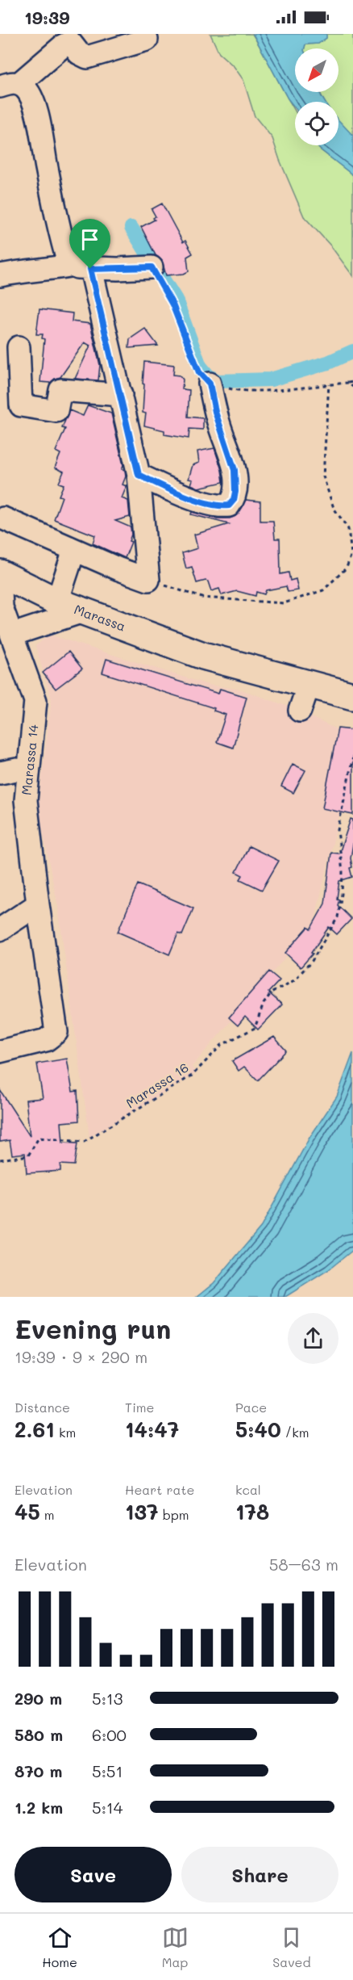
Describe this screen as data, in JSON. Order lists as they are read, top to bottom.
{
  "streets": {
    "main road": ["Marassa"],
    "street": ["Marassa 14"],
    "path": ["Marassa 16"]
  },
  "crossings": [
    ["Marassa", "Marassa 14"]
  ],
  "north": "bottom left",
  "page": {
    "status": "19:39",
    "heading": ["Evening run", "19:39 · 9 × 290 m"],
    "stats": [
      ["Distance", "2.61 km"],
      ["Time", "14:47"],
      ["Pace", "5:40 /km"],
      ["Elevation", "45 m"],
      ["Heart rate", "137 bpm"],
      ["kcal", "178"]
    ],
    "chart": ["Elevation", "58–63 m"],
    "list": [
      {
        "name": "290 m",
        "note": "5:13"
      },
      {
        "name": "580 m",
        "note": "6:00"
      },
      {
        "name": "870 m",
        "note": "5:51"
      },
      {
        "name": "1.2 km",
        "note": "5:14"
      }
    ],
    "buttons": ["Save", "Share"],
    "tabs": ["Home", "Map", "Saved"]
  }
}
